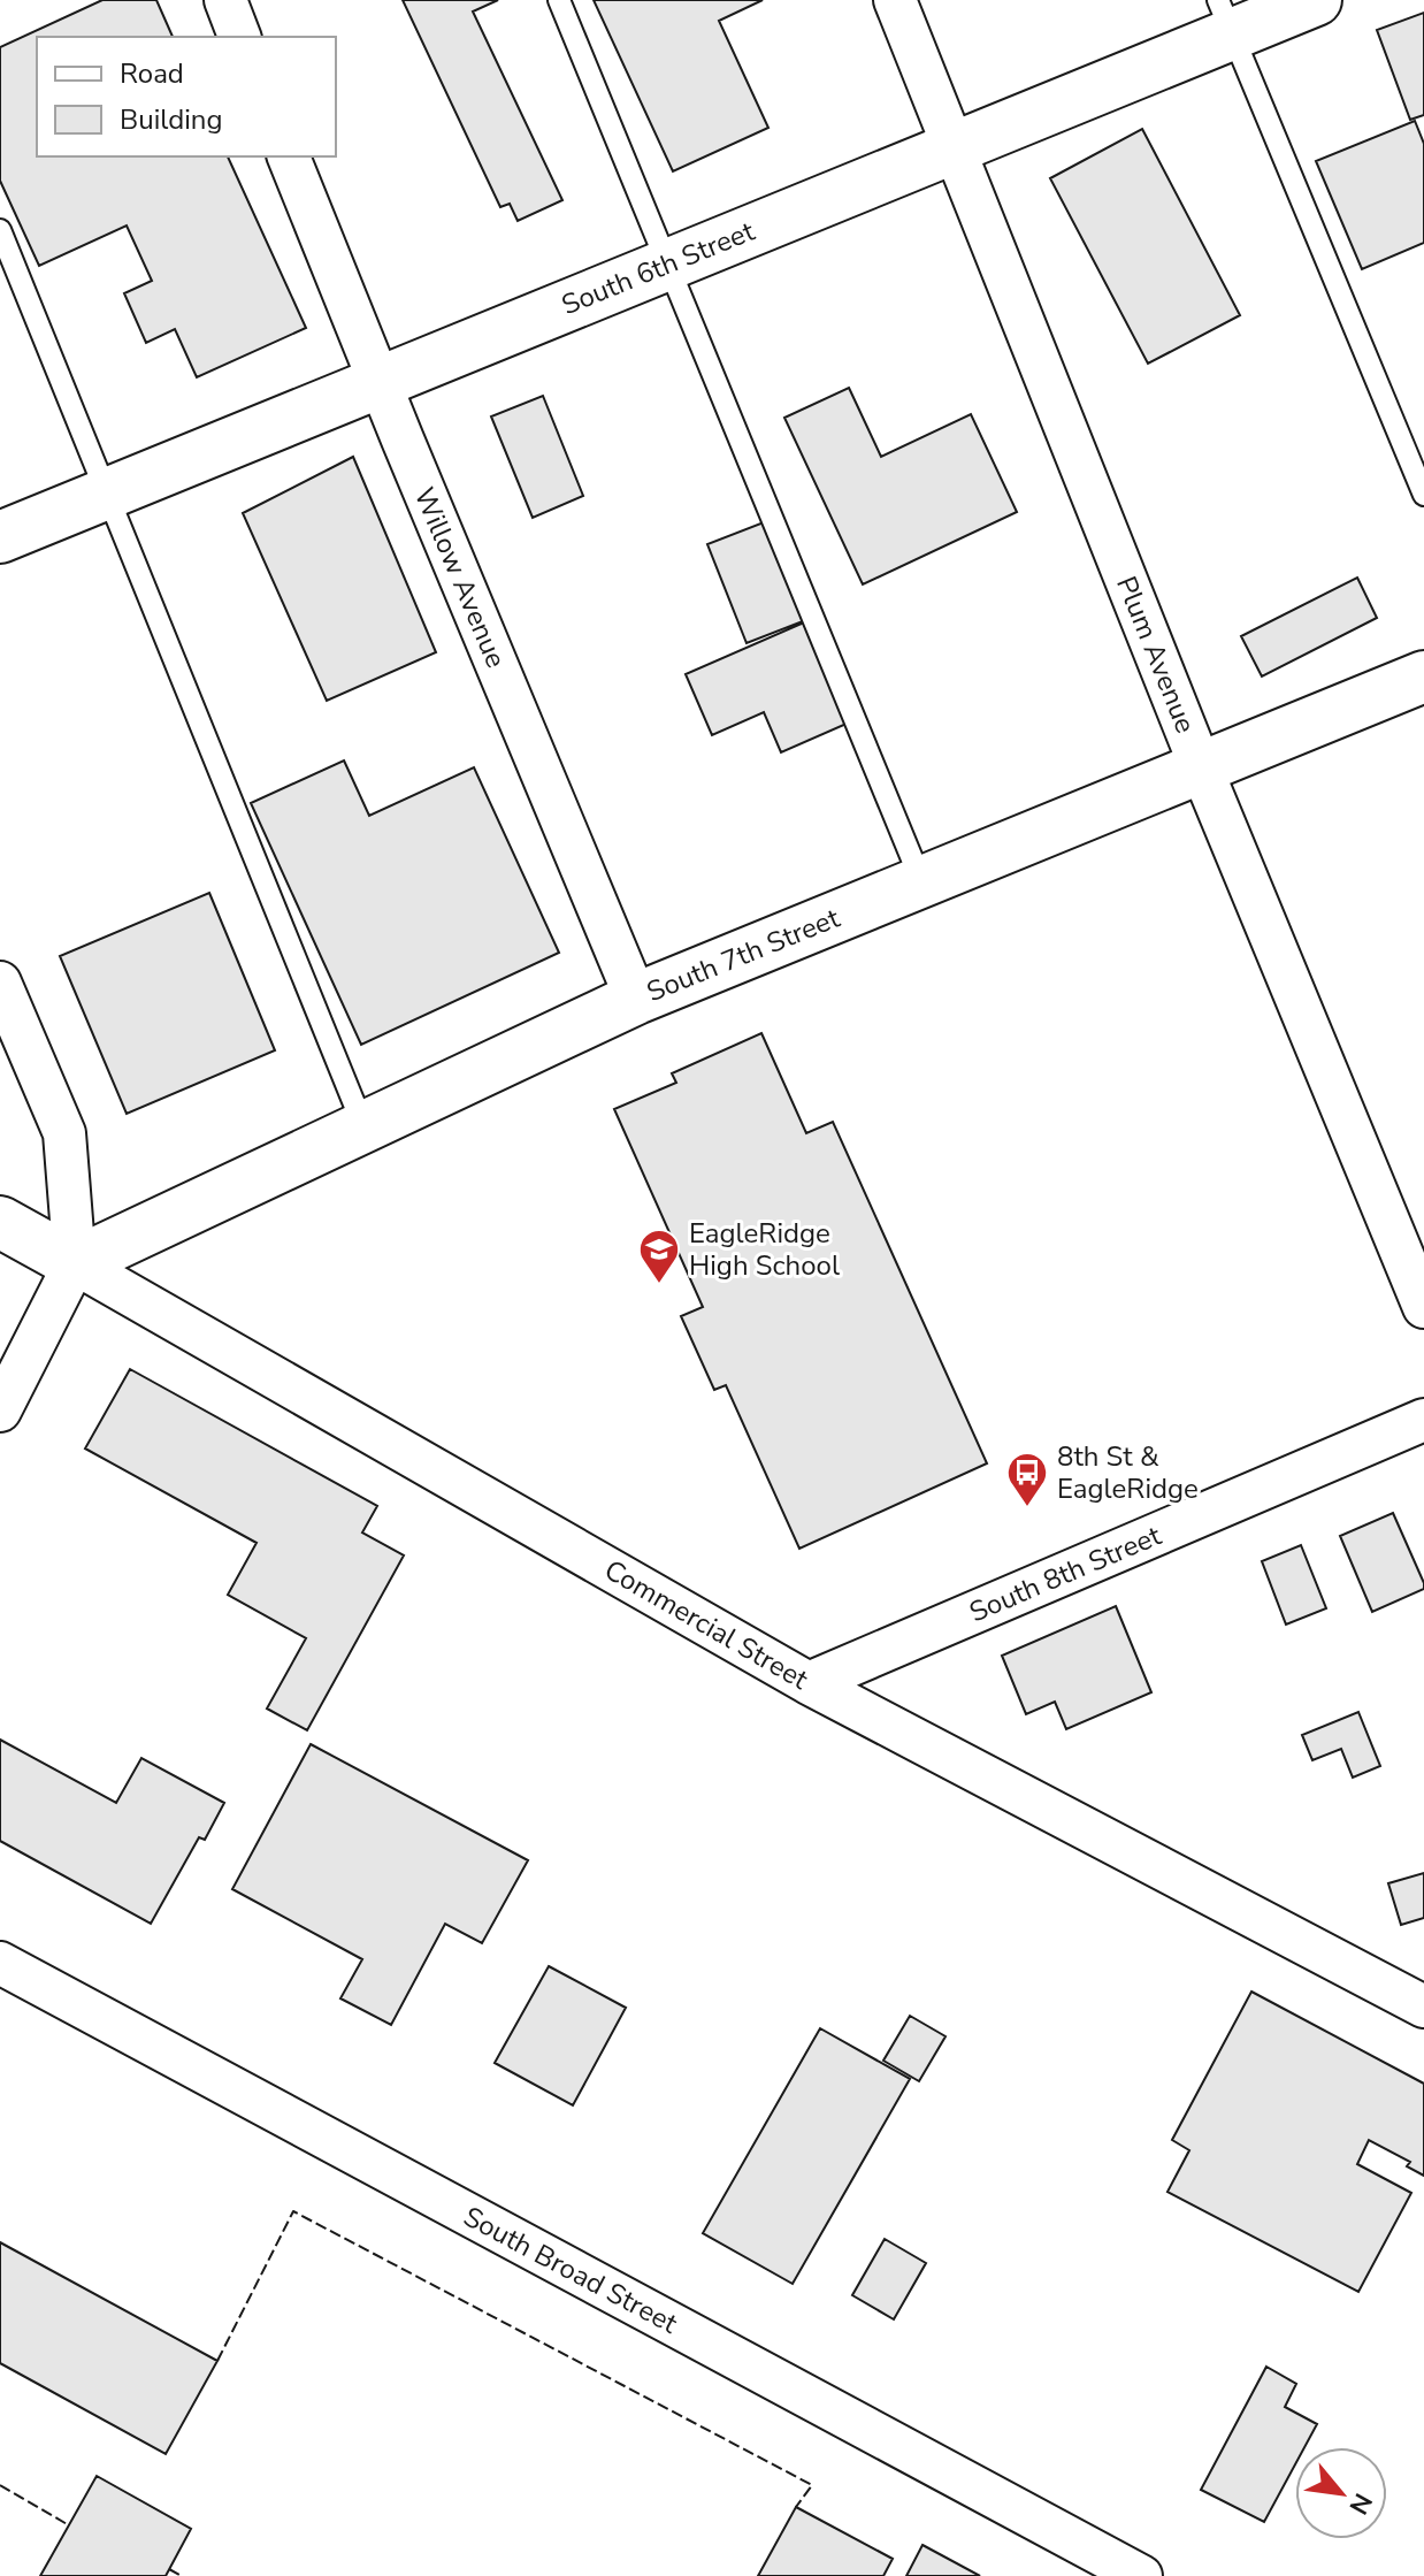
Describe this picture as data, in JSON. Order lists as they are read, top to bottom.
{
  "streets": {
    "street": [
      "South 6th Street",
      "Willow Avenue",
      "Plum Avenue",
      "South 7th Street",
      "South 8th Street",
      "Commercial Street",
      "South Broad Street"
    ]
  },
  "crossings": [
    ["South 6th Street", "Willow Avenue"],
    ["South 6th Street", "Plum Avenue"],
    ["Willow Avenue", "South 7th Street"],
    ["Plum Avenue", "South 7th Street"],
    ["South 7th Street", "Commercial Street"],
    ["South 8th Street", "Commercial Street"]
  ],
  "places": {
    "school or university": ["EagleRidge High School"],
    "bus stop": ["8th St & EagleRidge"]
  },
  "legend": ["Road", "Building"],
  "north": "bottom right"
}
